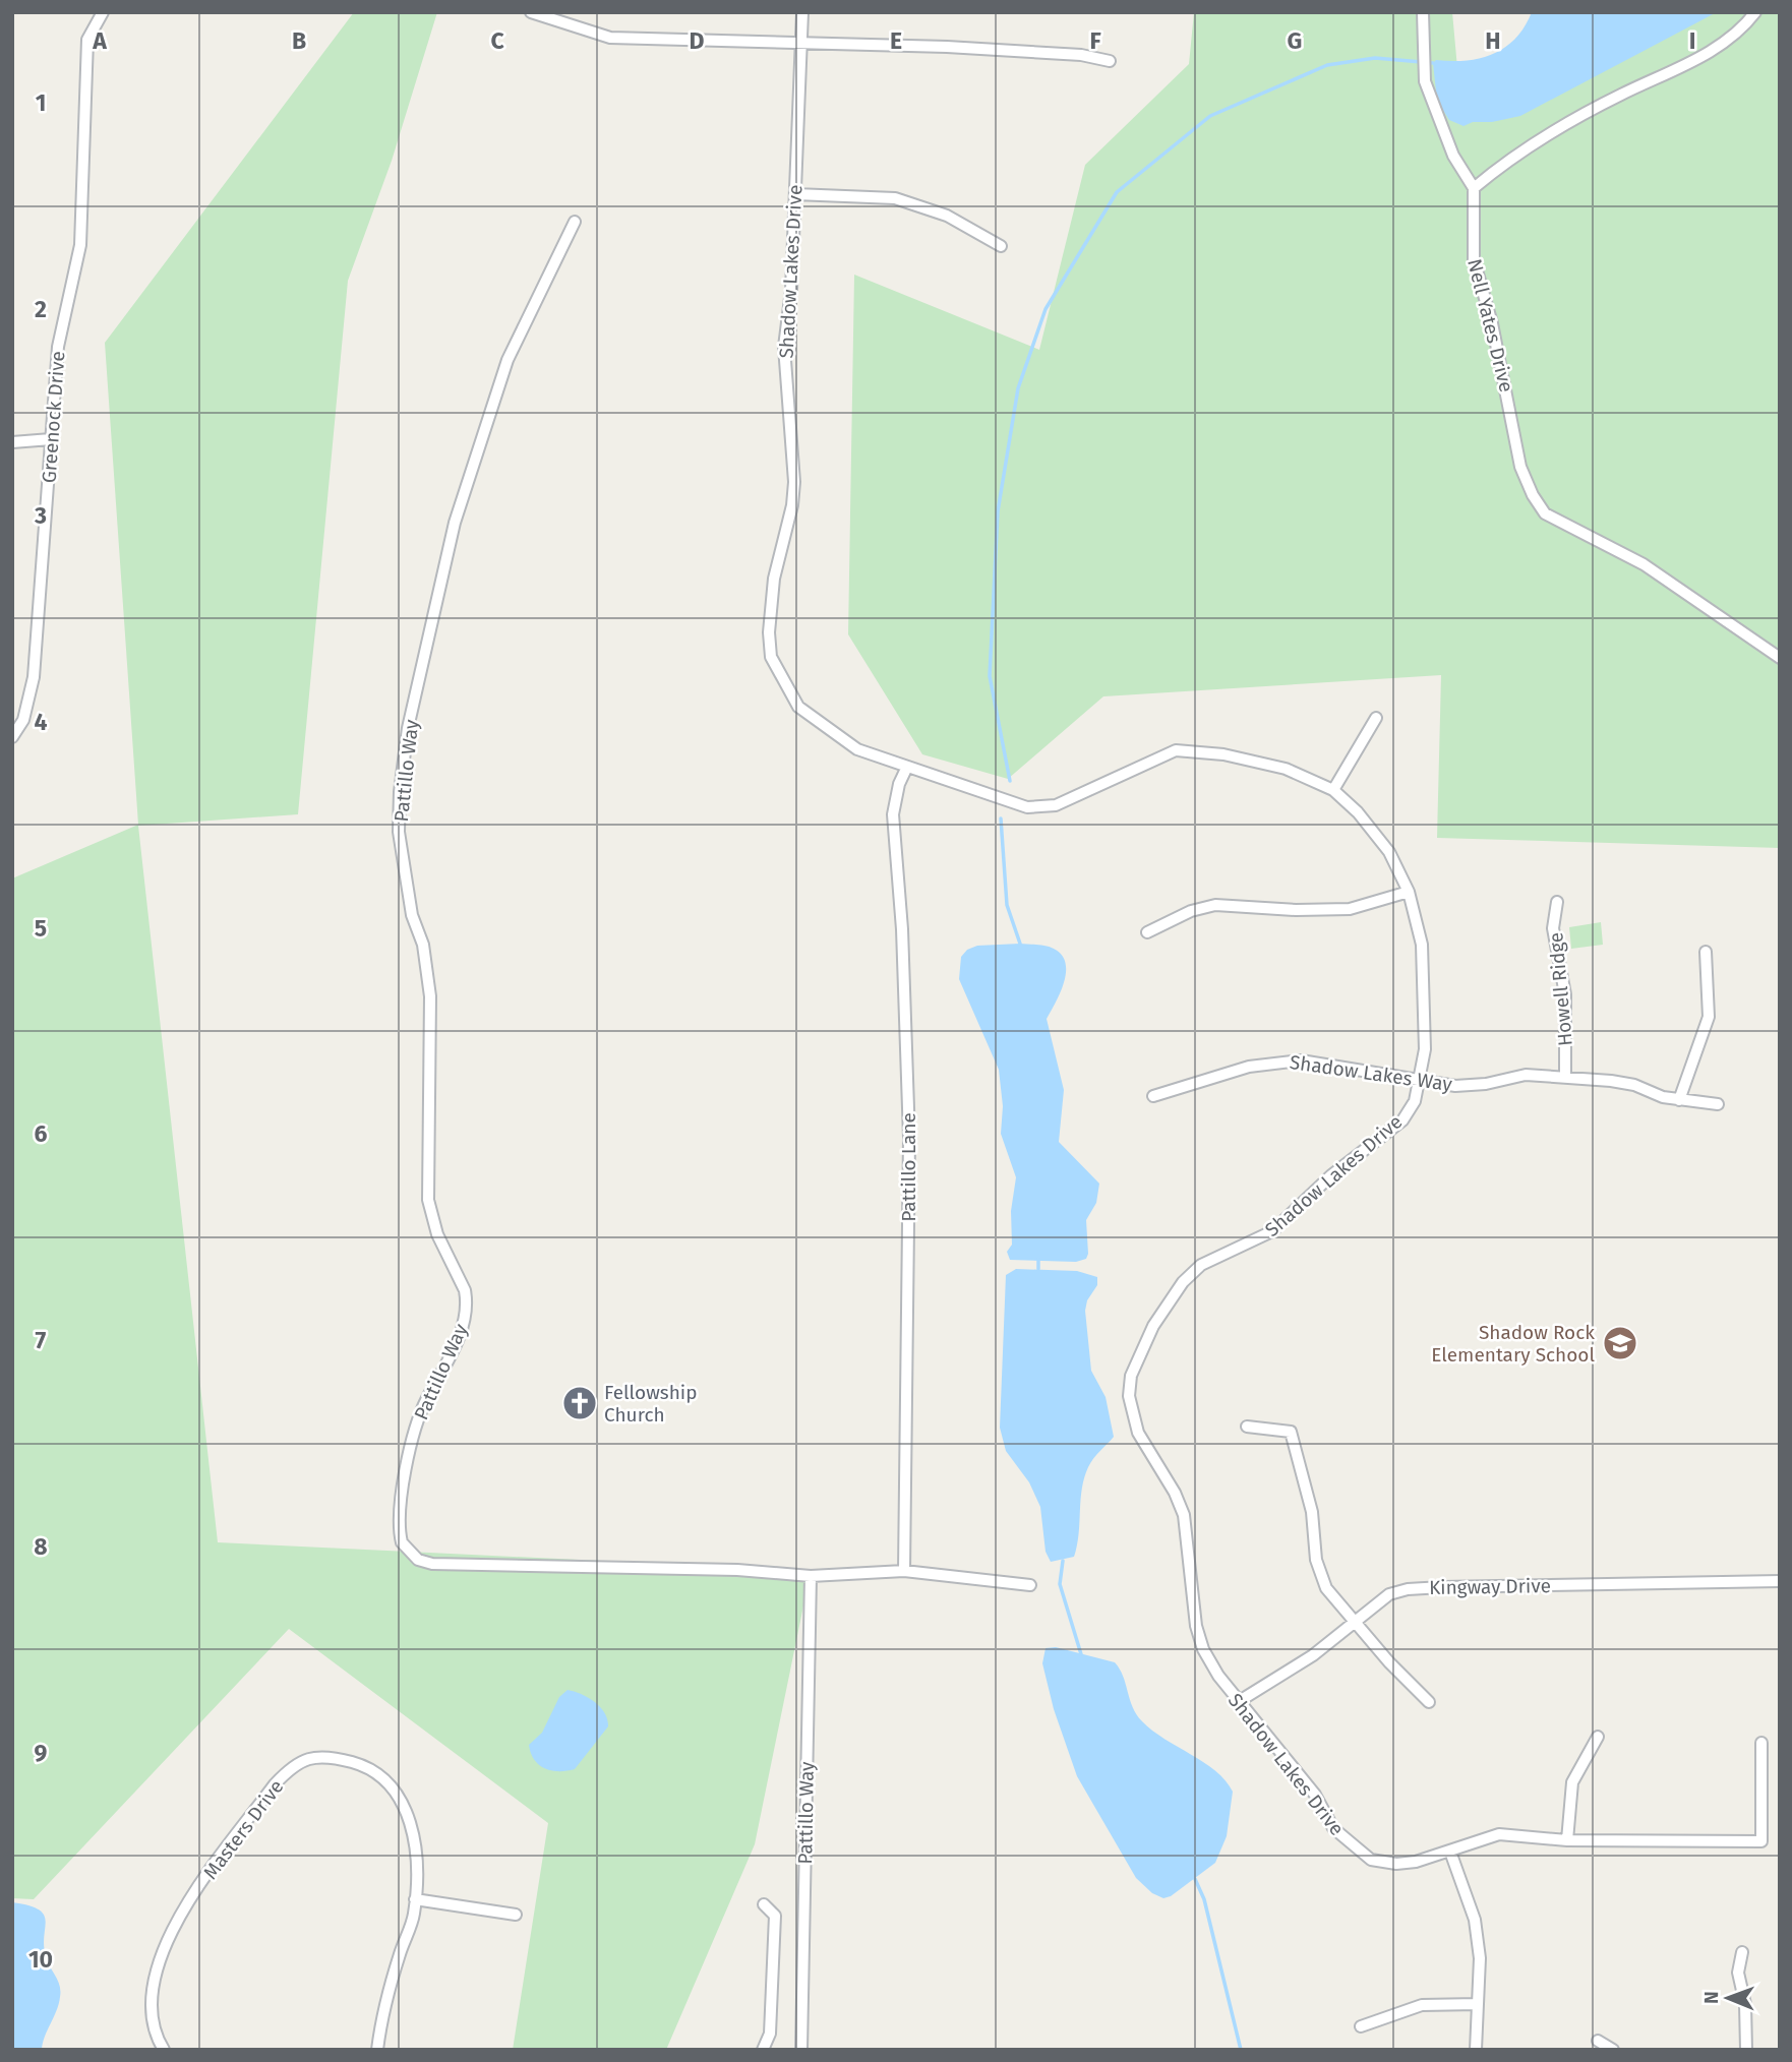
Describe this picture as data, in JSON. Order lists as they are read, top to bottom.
{
  "streets": {
    "street": [
      "Shadow Lakes Drive",
      "Nell Yates Drive",
      "Greenock Drive",
      "Pattillo Way",
      "Howell Ridge",
      "Shadow Lakes Way",
      "Pattillo Lane",
      "Kingway Drive",
      "Masters Drive"
    ]
  },
  "crossings": [
    ["Shadow Lakes Drive", "Shadow Lakes Way"],
    ["Shadow Lakes Drive", "Pattillo Lane"],
    ["Shadow Lakes Drive", "Kingway Drive"],
    ["Howell Ridge", "Shadow Lakes Way"]
  ],
  "places": {
    "school or university": ["Shadow Rock Elementary School"],
    "church": ["Fellowship Church"]
  },
  "north": "left",
  "grid": {
    "columns": [
      "A",
      "B",
      "C",
      "D",
      "E",
      "F",
      "G",
      "H",
      "I"
    ],
    "rows": [
      "1",
      "2",
      "3",
      "4",
      "5",
      "6",
      "7",
      "8",
      "9",
      "10"
    ]
  }
}
